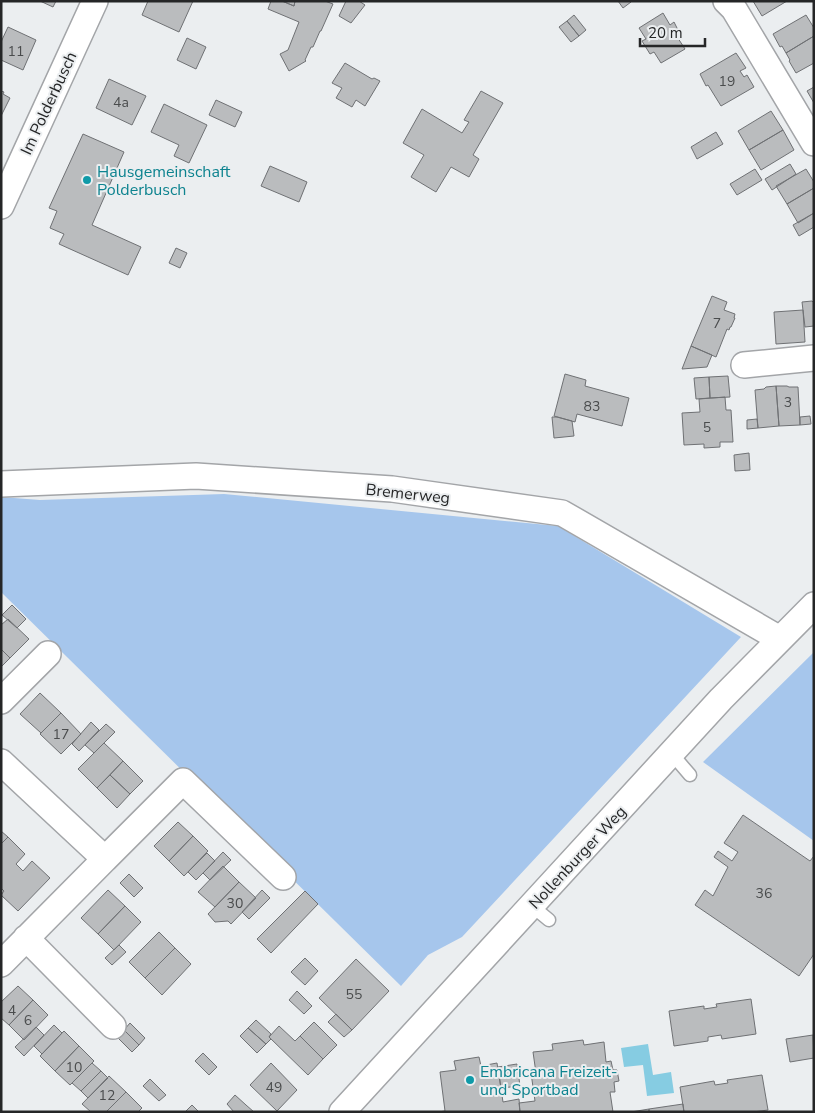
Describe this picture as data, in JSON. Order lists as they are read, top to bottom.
{
  "streets": {
    "street": ["Im Polderbusch", "Bremerweg", "Nollenburger Weg"]
  },
  "crossings": [
    ["Bremerweg", "Nollenburger Weg"]
  ],
  "places": ["Hausgemeinschaft Polderbusch", "Embricana Freizeit- und Sportbad"],
  "house_numbers": [
    "11",
    "19",
    "4a",
    "7",
    "3",
    "83",
    "5",
    "17",
    "36",
    "30",
    "55",
    "4",
    "6",
    "10",
    "49",
    "12"
  ],
  "scale_bar": "20 m"
}
